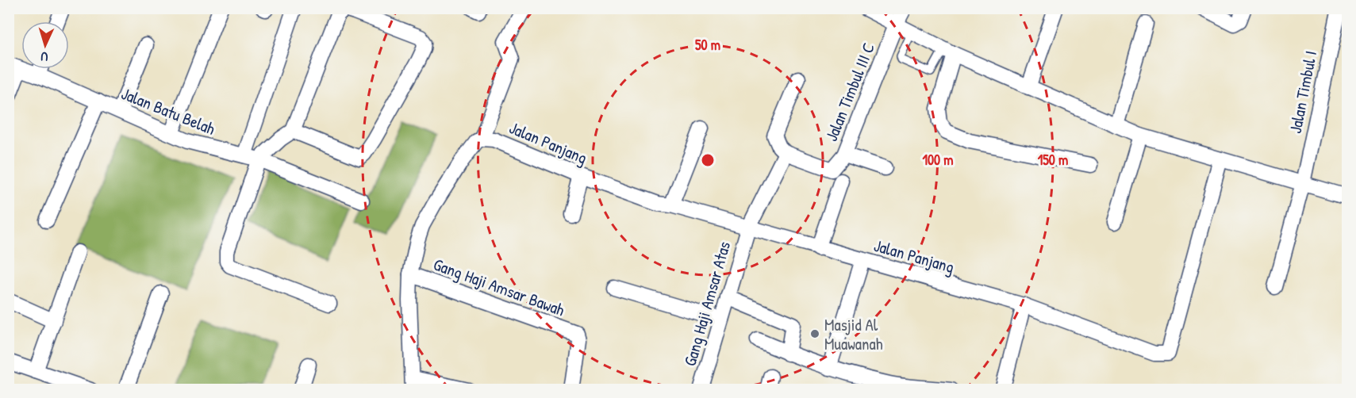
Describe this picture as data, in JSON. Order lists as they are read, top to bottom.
{
  "streets": {
    "street": [
      "Jalan Timbul III C",
      "Jalan Timbul I",
      "Jalan Batu Belah",
      "Jalan Panjang",
      "Gang Haji Amsar Bawah",
      "Gang Haji Amsar Atas"
    ]
  },
  "crossings": [
    ["Jalan Panjang", "Gang Haji Amsar Bawah"],
    ["Jalan Panjang", "Gang Haji Amsar Atas"]
  ],
  "places": ["Masjid Al Muawanah"],
  "north": "bottom",
  "rings": ["50 m", "100 m", "150 m"]
}
